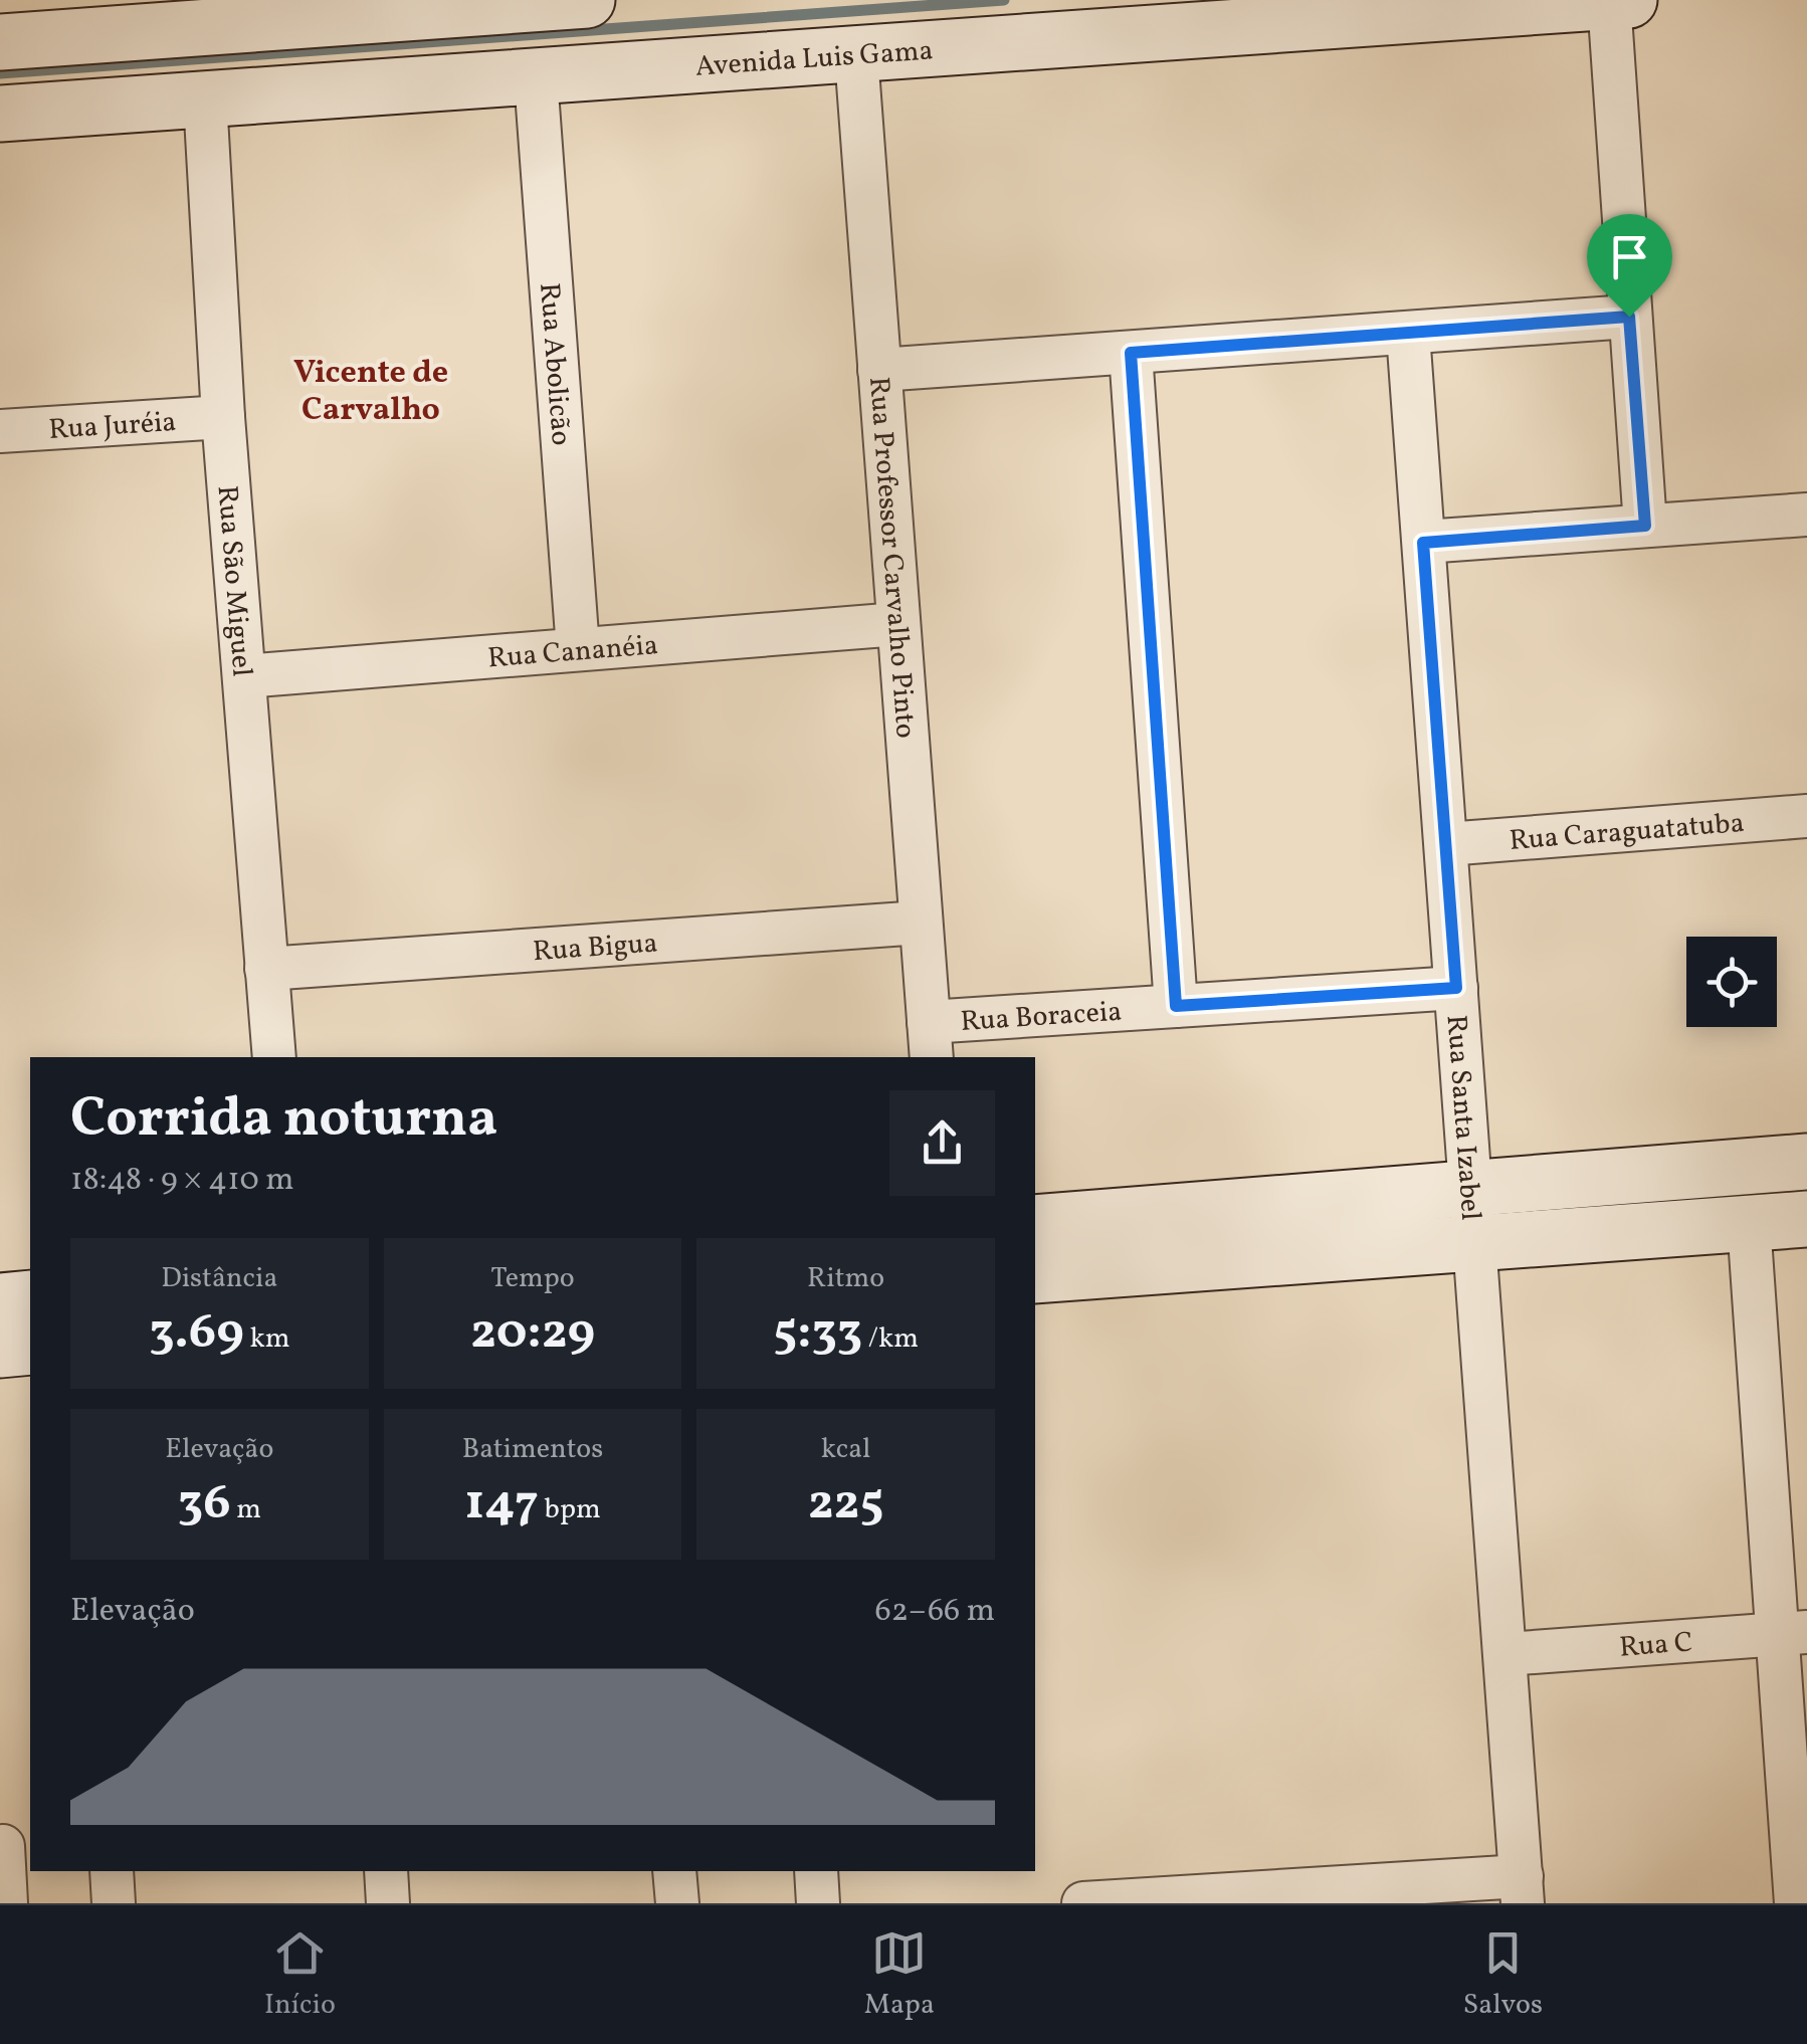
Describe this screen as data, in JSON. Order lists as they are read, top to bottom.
{
  "streets": {
    "street": [
      "Avenida Luis Gama",
      "Rua Abolicão",
      "Rua Juréia",
      "Rua Professor Carvalho Pinto",
      "Rua São Miguel",
      "Rua Cananéia",
      "Rua Caraguatatuba",
      "Rua Bigua",
      "Rua Boraceia",
      "Rua Santa Izabel",
      "Rua C"
    ]
  },
  "crossings": [
    ["Avenida Luis Gama", "Rua Abolicão"],
    ["Avenida Luis Gama", "Rua Professor Carvalho Pinto"],
    ["Avenida Luis Gama", "Rua São Miguel"],
    ["Rua Abolicão", "Rua Cananéia"],
    ["Rua Juréia", "Rua São Miguel"],
    ["Rua Professor Carvalho Pinto", "Rua Cananéia"],
    ["Rua Professor Carvalho Pinto", "Rua Bigua"],
    ["Rua Professor Carvalho Pinto", "Rua Boraceia"],
    ["Rua São Miguel", "Rua Cananéia"],
    ["Rua São Miguel", "Rua Bigua"],
    ["Rua Caraguatatuba", "Rua Santa Izabel"],
    ["Rua Boraceia", "Rua Santa Izabel"],
    ["Rua Santa Izabel", "Rua C"]
  ],
  "districts": ["Vicente de Carvalho"],
  "page": {
    "heading": ["Corrida noturna", "18:48 · 9 × 410 m"],
    "stats": [
      ["Distância", "3.69 km"],
      ["Tempo", "20:29"],
      ["Ritmo", "5:33 /km"],
      ["Elevação", "36 m"],
      ["Batimentos", "147 bpm"],
      ["kcal", "225"]
    ],
    "chart": ["Elevação", "62–66 m"],
    "tabs": ["Início", "Mapa", "Salvos"]
  }
}
